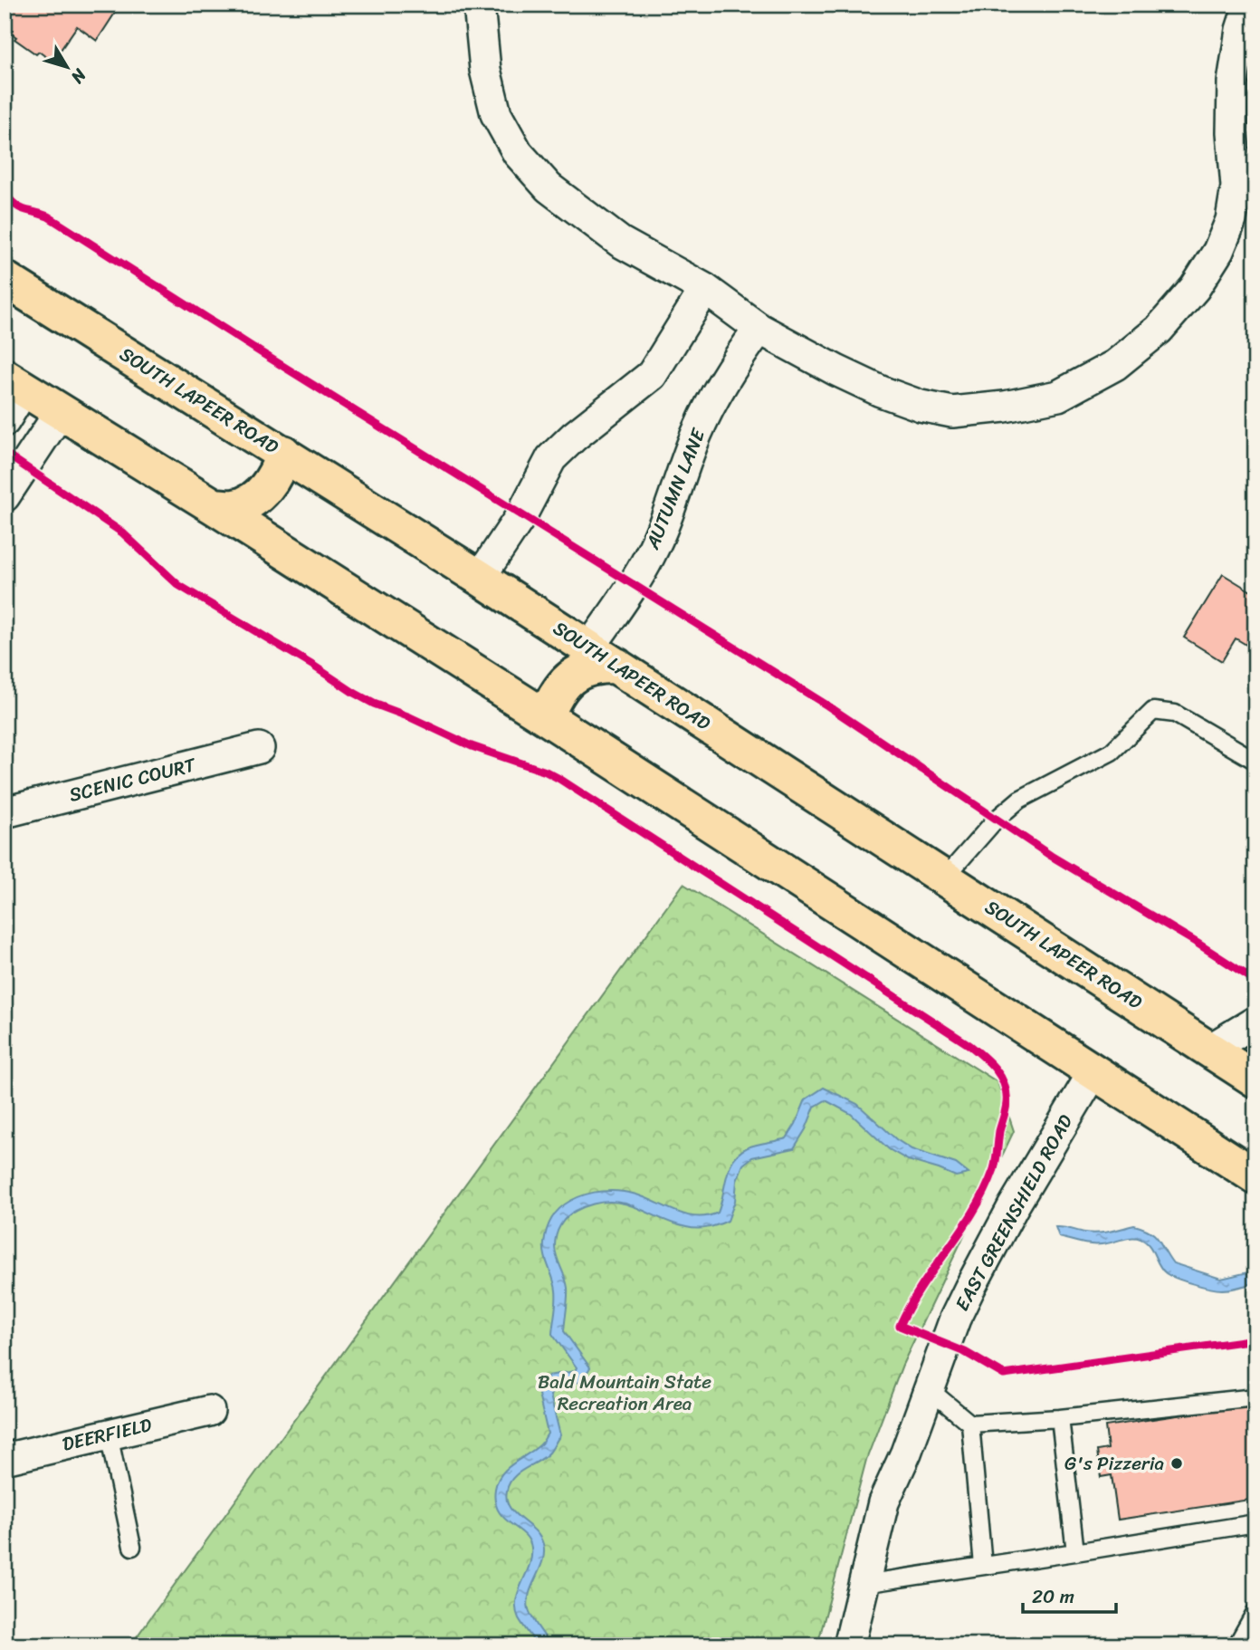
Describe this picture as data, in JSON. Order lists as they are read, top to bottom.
{
  "streets": {
    "main road": ["SOUTH LAPEER ROAD"],
    "street": [
      "AUTUMN LANE",
      "SCENIC COURT",
      "EAST GREENSHIELD ROAD",
      "DEERFIELD"
    ]
  },
  "crossings": [
    ["SOUTH LAPEER ROAD", "AUTUMN LANE"]
  ],
  "parks": ["Bald Mountain State Recreation Area"],
  "places": ["G's Pizzeria"],
  "scale_bar": "20 m",
  "north": "bottom right"
}
